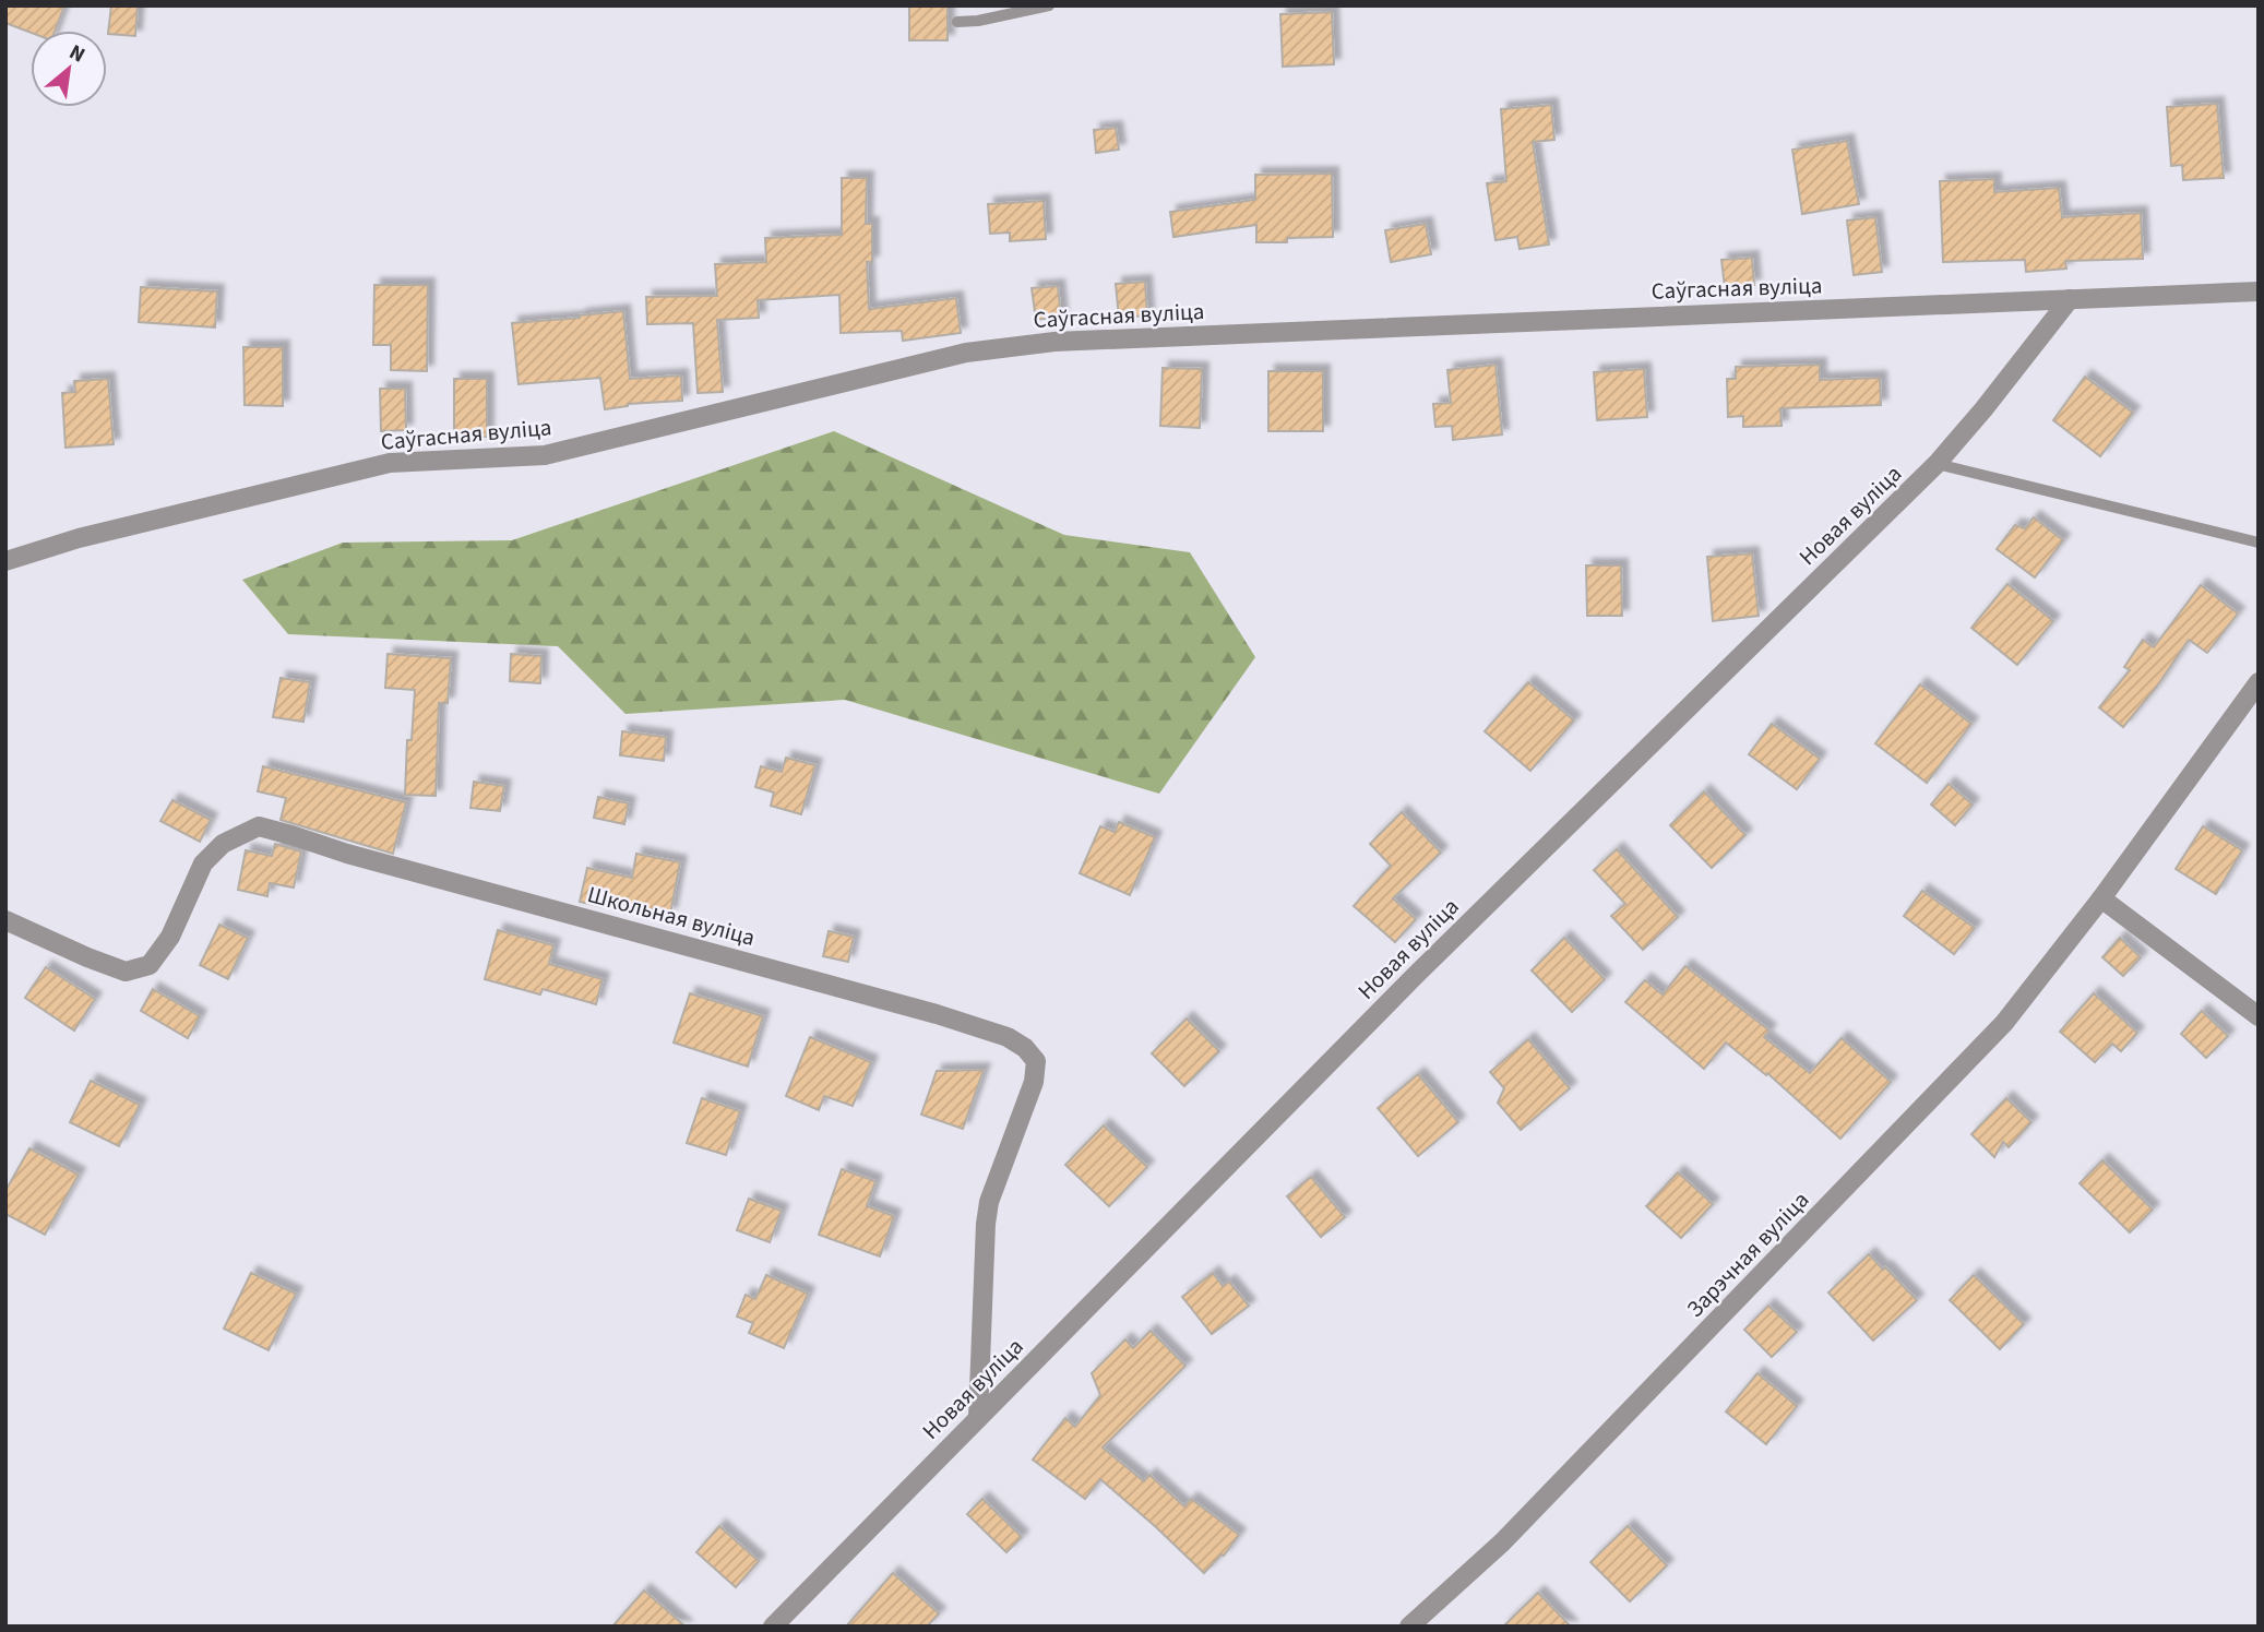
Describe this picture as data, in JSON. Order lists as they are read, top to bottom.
{
  "streets": {
    "street": [
      "Саўгасная вуліца",
      "Новая вуліца",
      "Школьная вуліца",
      "Зарэчная вуліца"
    ]
  },
  "crossings": [
    ["Саўгасная вуліца", "Новая вуліца"],
    ["Новая вуліца", "Школьная вуліца"]
  ],
  "north": "top right"
}
